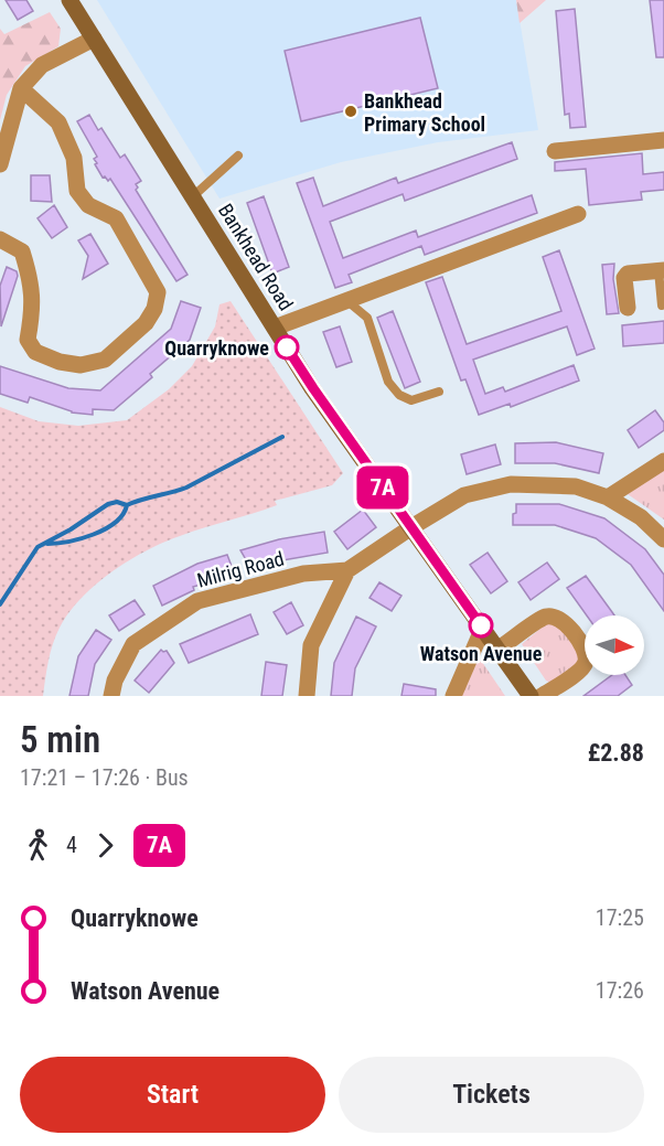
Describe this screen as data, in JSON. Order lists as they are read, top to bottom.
{
  "streets": {
    "street": ["Bankhead Road", "Milrig Road"]
  },
  "places": ["Bankhead Primary School", "Quarryknowe", "Watson Avenue"],
  "lines": ["bus line 7A"],
  "north": "right",
  "page": {
    "on_map": "7A",
    "heading": ["5 min", "17:21 – 17:26 · Bus", "£2.88"],
    "legs": ["4", "7A"],
    "list": [
      {
        "name": "Quarryknowe",
        "value": "17:25"
      },
      {
        "name": "Watson Avenue",
        "value": "17:26"
      }
    ],
    "buttons": ["Start", "Tickets"]
  }
}
